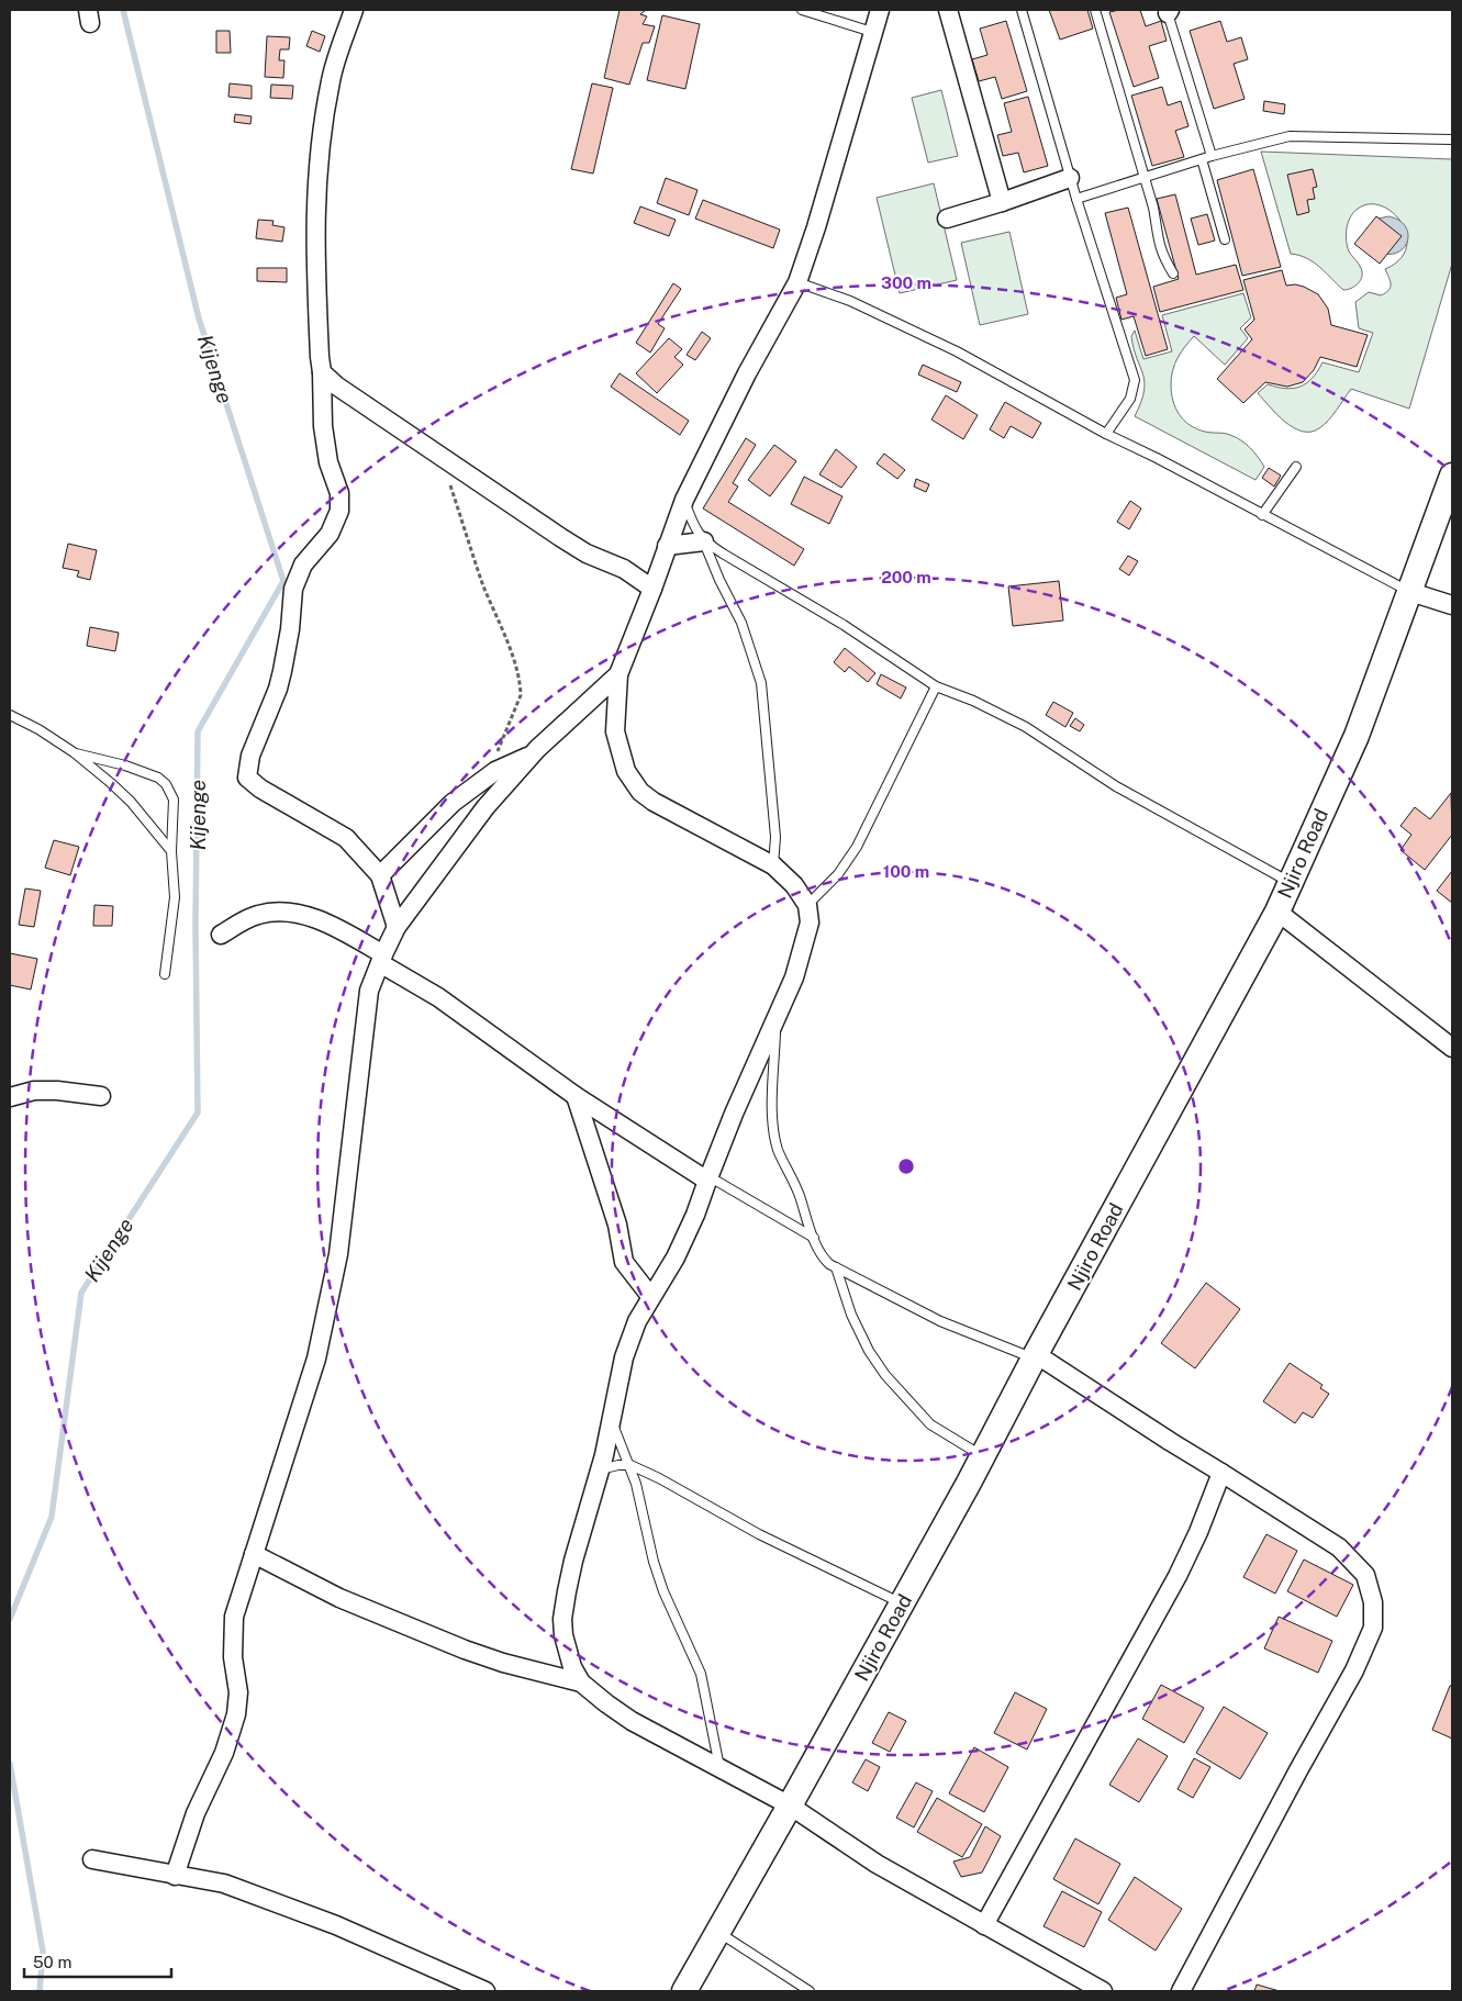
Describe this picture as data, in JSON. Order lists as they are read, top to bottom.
{
  "streets": {
    "street": ["Njiro Road"]
  },
  "water": ["Kijenge"],
  "scale_bar": "50 m",
  "rings": ["300 m", "200 m", "100 m"]
}
